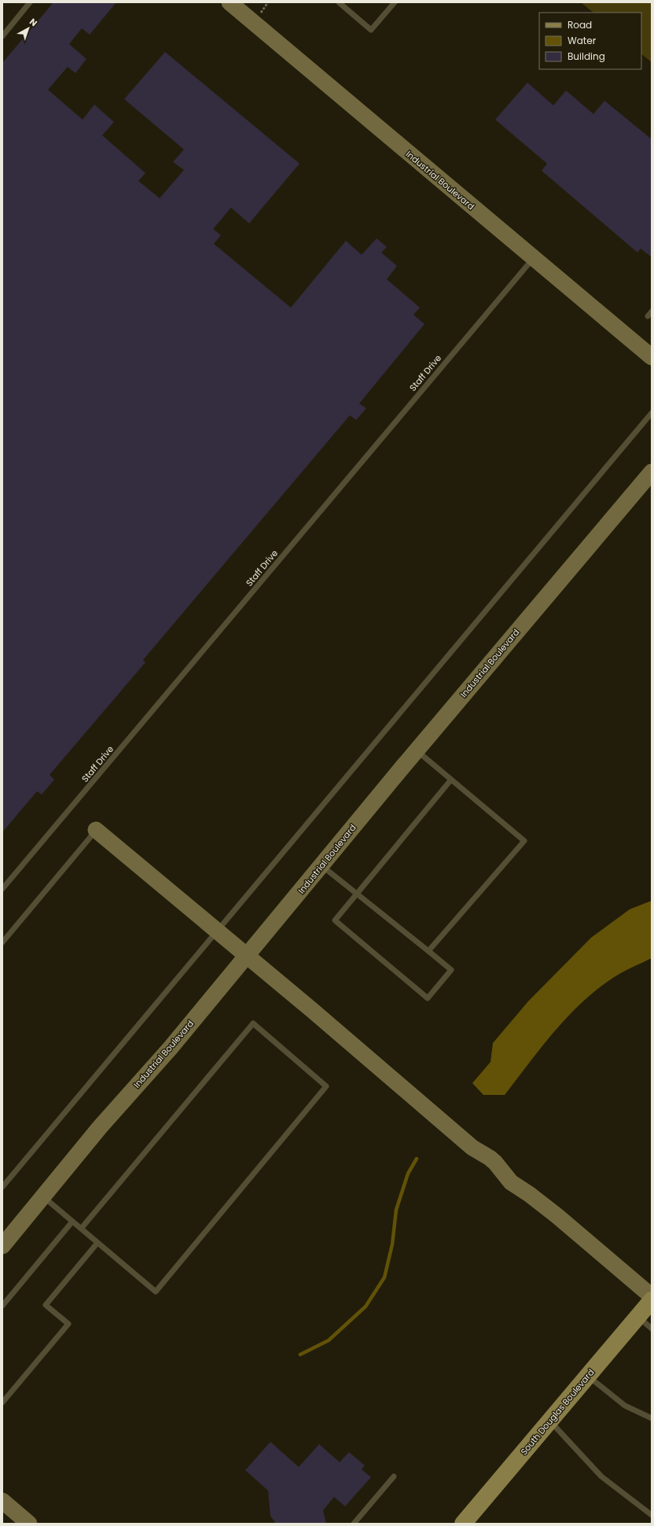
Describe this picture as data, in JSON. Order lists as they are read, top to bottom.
{
  "streets": {
    "main road": ["South Douglas Boulevard"],
    "street": ["Industrial Boulevard"],
    "lane": ["Staff Drive"]
  },
  "crossings": [
    ["Industrial Boulevard", "Staff Drive"]
  ],
  "legend": ["Road", "Water", "Building"],
  "north": "top right"
}
